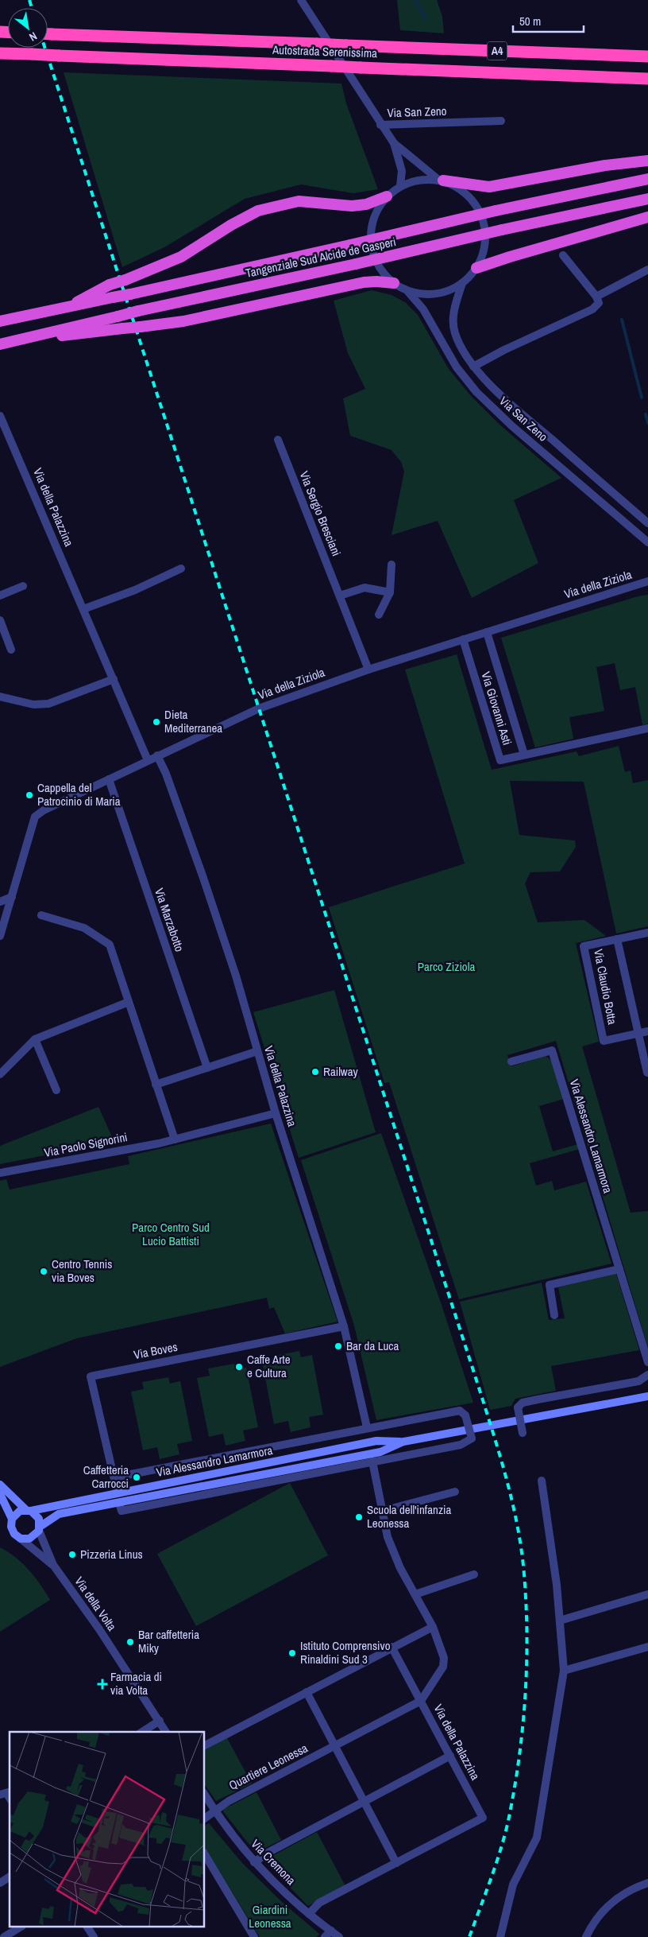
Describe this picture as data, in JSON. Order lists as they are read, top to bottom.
{
  "streets": {
    "highway": ["A4", "Autostrada Serenissima", "Tangenziale Sud Alcide de Gasperi"],
    "main road": ["Via Alessandro Lamarmora", "Via della Volta"],
    "street": [
      "Via San Zeno",
      "Via della Palazzina",
      "Via Sergio Bresciani",
      "Via della Ziziola",
      "Via Giovanni Asti",
      "Via Marzabotto",
      "Via Claudio Botta",
      "Via Paolo Signorini",
      "Via Boves",
      "Quartiere Leonessa",
      "Via Cremona"
    ]
  },
  "crossings": [
    ["Via della Palazzina", "Via della Ziziola"],
    ["Via della Palazzina", "Via Alessandro Lamarmora"],
    ["Via della Palazzina", "Via Paolo Signorini"],
    ["Via della Palazzina", "Via Boves"],
    ["Via della Palazzina", "Quartiere Leonessa"],
    ["Via Sergio Bresciani", "Via della Ziziola"],
    ["Via della Ziziola", "Via Giovanni Asti"],
    ["Via della Ziziola", "Via Marzabotto"],
    ["Via Alessandro Lamarmora", "Via Boves"],
    ["Via Alessandro Lamarmora", "Via della Volta"],
    ["Quartiere Leonessa", "Via Cremona"]
  ],
  "parks": ["Parco Ziziola", "Parco Centro Sud Lucio Battisti", "Giardini Leonessa"],
  "places": {
    "other": [
      "Dieta Mediterranea",
      "Cappella del Patrocinio di Maria",
      "Railway",
      "Centro Tennis via Boves",
      "Bar da Luca",
      "Caffe Arte e Cultura",
      "Caffetteria Carrocci",
      "Scuola dell'infanzia Leonessa",
      "Pizzeria Linus",
      "Bar caffetteria Miky",
      "Istituto Comprensivo Rinaldini Sud 3"
    ],
    "health": ["Farmacia di via Volta"]
  },
  "scale_bar": "50 m",
  "north": "bottom right"
}
